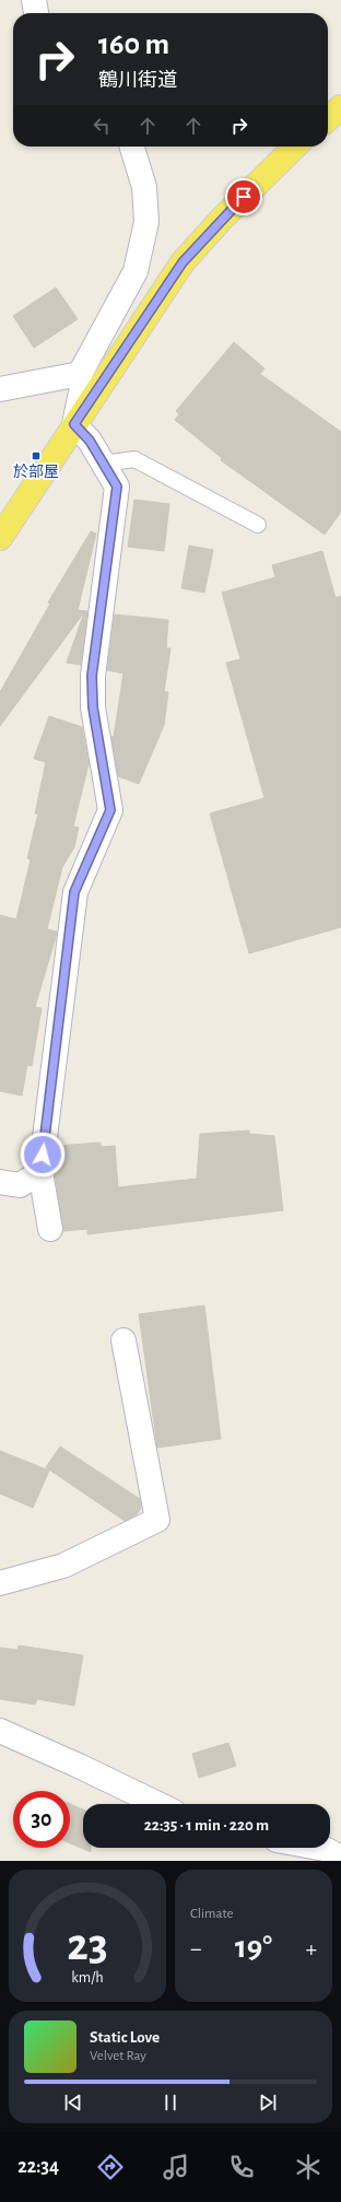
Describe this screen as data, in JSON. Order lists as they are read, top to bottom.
{
  "places": {
    "transit": ["於部屋"]
  },
  "page": {
    "turn": ["160 m", "鶴川街道"],
    "limit": "30",
    "trip": "22:35 · 1 min · 220 m",
    "tile": "Climate",
    "heat": ["−", "19°", "+"],
    "song": ["Static Love", "Velvet Ray"],
    "tabs": "22:34",
    "gauge": ["23", "km/h"]
  }
}
